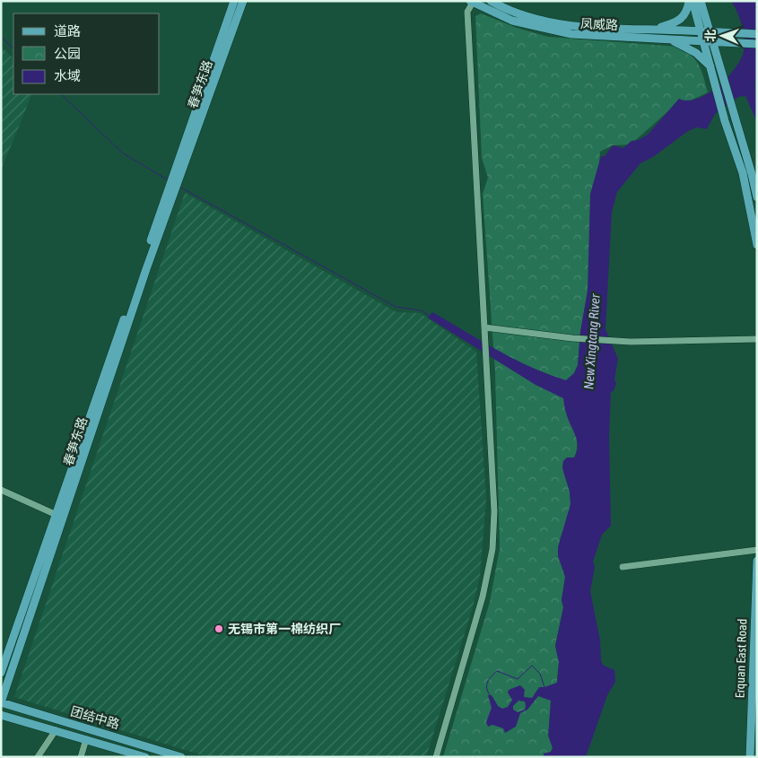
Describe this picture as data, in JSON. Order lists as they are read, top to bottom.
{
  "streets": {
    "main road": [
      "凤威路",
      "春笋东路",
      "Erquan East Road",
      "团结中路"
    ]
  },
  "crossings": [
    ["春笋东路", "团结中路"]
  ],
  "water": ["New Xingtang River"],
  "places": ["无锡市第一棉纺织厂"],
  "legend": ["道路", "公园", "水域"],
  "north": "left"
}
